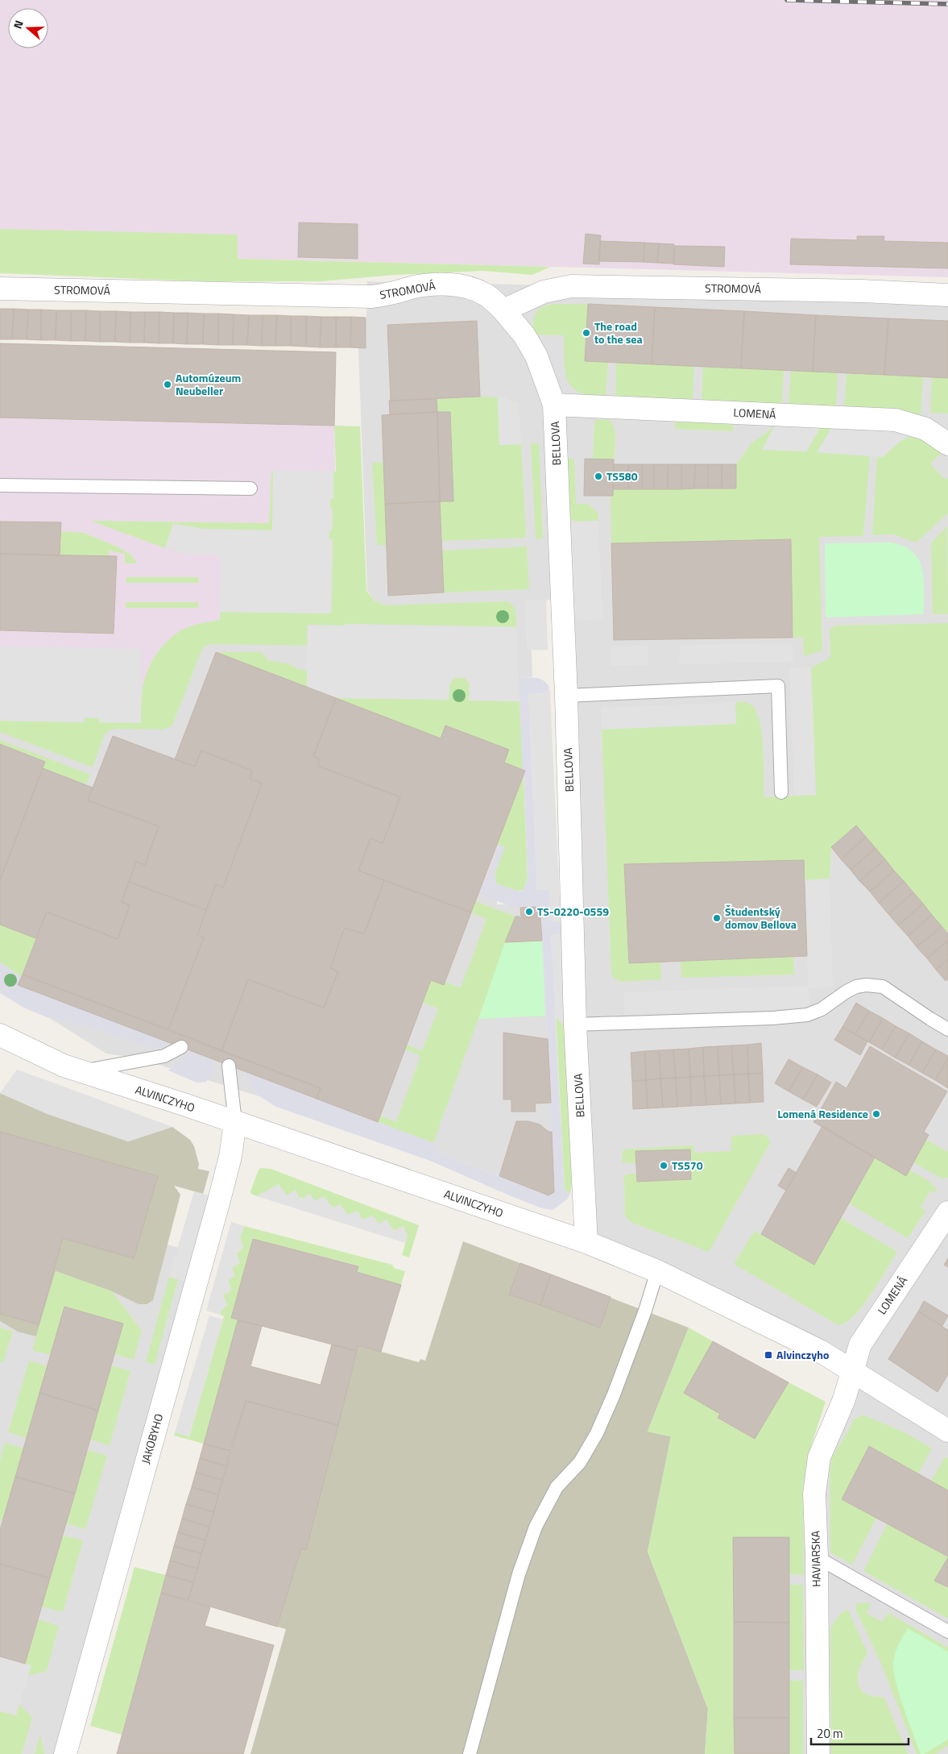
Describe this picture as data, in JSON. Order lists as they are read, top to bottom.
{
  "streets": {
    "street": [
      "STROMOVÁ",
      "LOMENÁ",
      "BELLOVA",
      "ALVINCZYHO",
      "JAKOBYHO",
      "HAVIARSKA"
    ]
  },
  "crossings": [
    ["STROMOVÁ", "BELLOVA"],
    ["LOMENÁ", "BELLOVA"],
    ["LOMENÁ", "ALVINCZYHO"],
    ["LOMENÁ", "HAVIARSKA"],
    ["BELLOVA", "ALVINCZYHO"],
    ["ALVINCZYHO", "JAKOBYHO"],
    ["ALVINCZYHO", "HAVIARSKA"]
  ],
  "places": {
    "other": [
      "The road to the sea",
      "Automúzeum Neubeller",
      "TS580",
      "TS-0220-0559",
      "Študentský domov Bellova",
      "Lomená Residence",
      "TS570"
    ],
    "transit": ["Alvinczyho"]
  },
  "scale_bar": "20 m",
  "north": "left"
}
